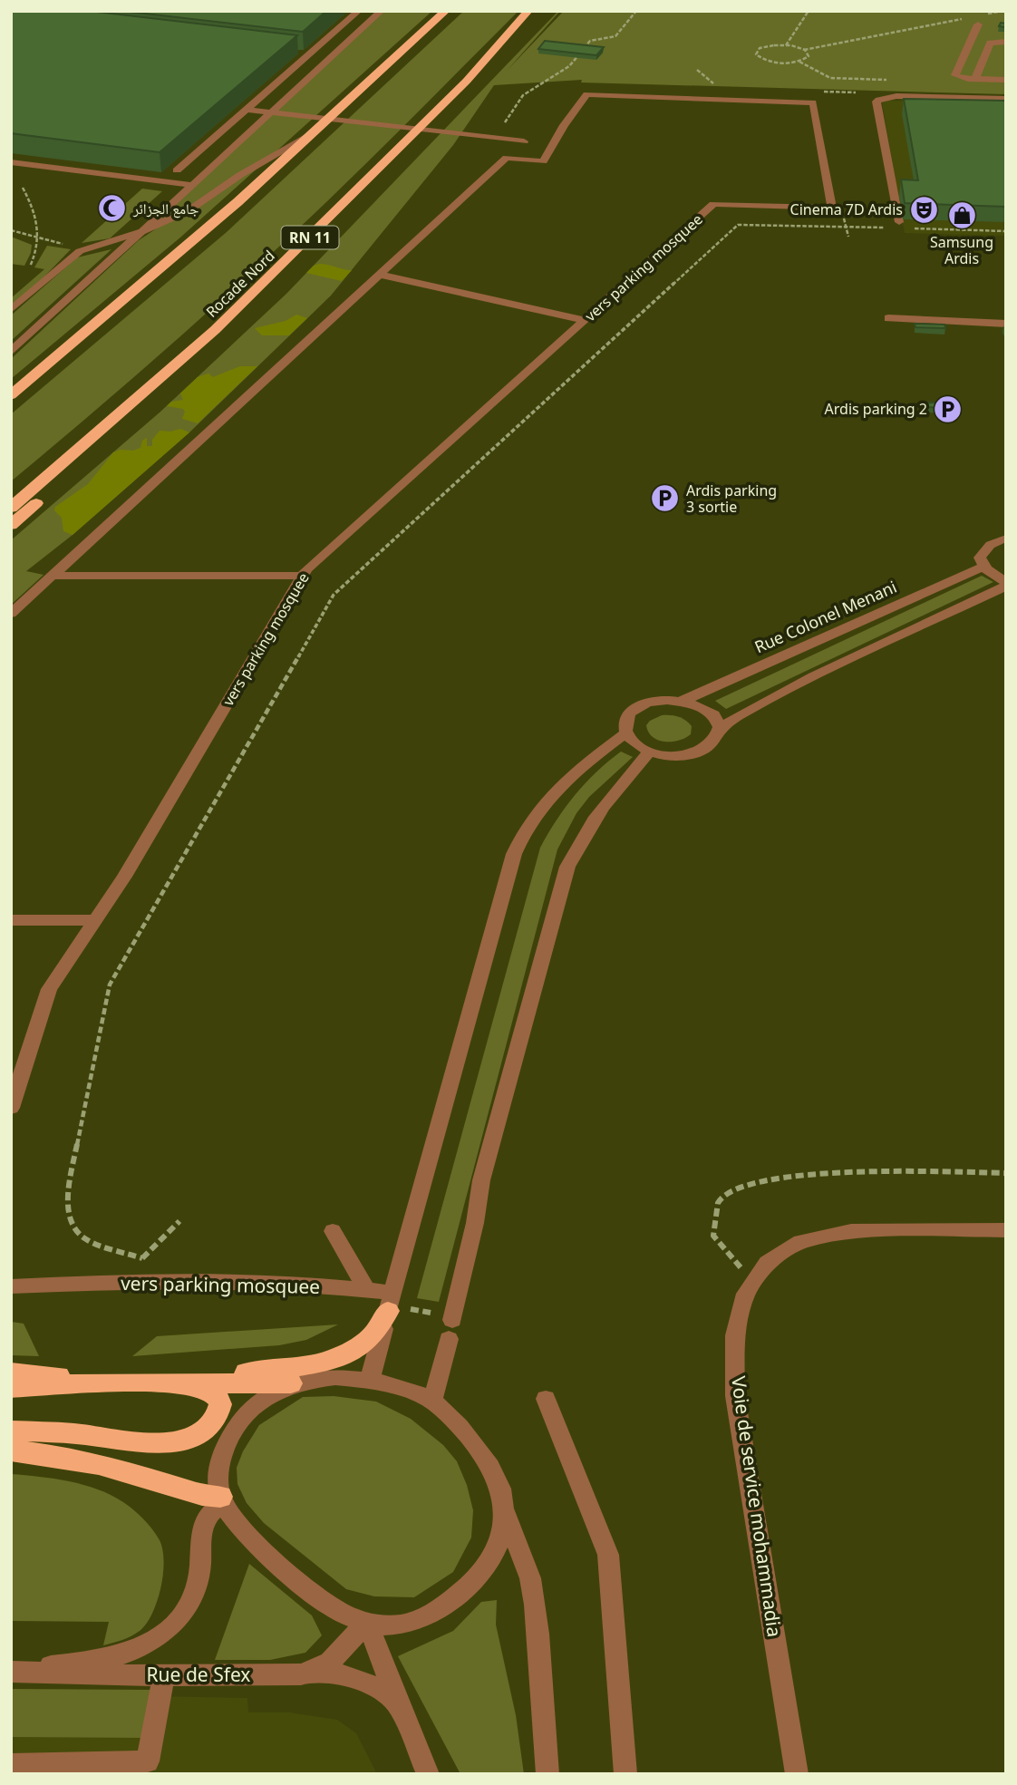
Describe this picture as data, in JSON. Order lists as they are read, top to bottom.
{
  "streets": {
    "highway": ["RN 11", "Rocade Nord"],
    "street": [
      "vers parking mosquee",
      "Rue Colonel Menani",
      "Voie de service mohammadia",
      "Rue de Sfex"
    ]
  },
  "places": {
    "mosque": ["جامع الجزائر"],
    "theatre": ["Cinema 7D Ardis"],
    "shop": ["Samsung Ardis"],
    "parking": ["Ardis parking 2", "Ardis parking 3 sortie"]
  }
}
